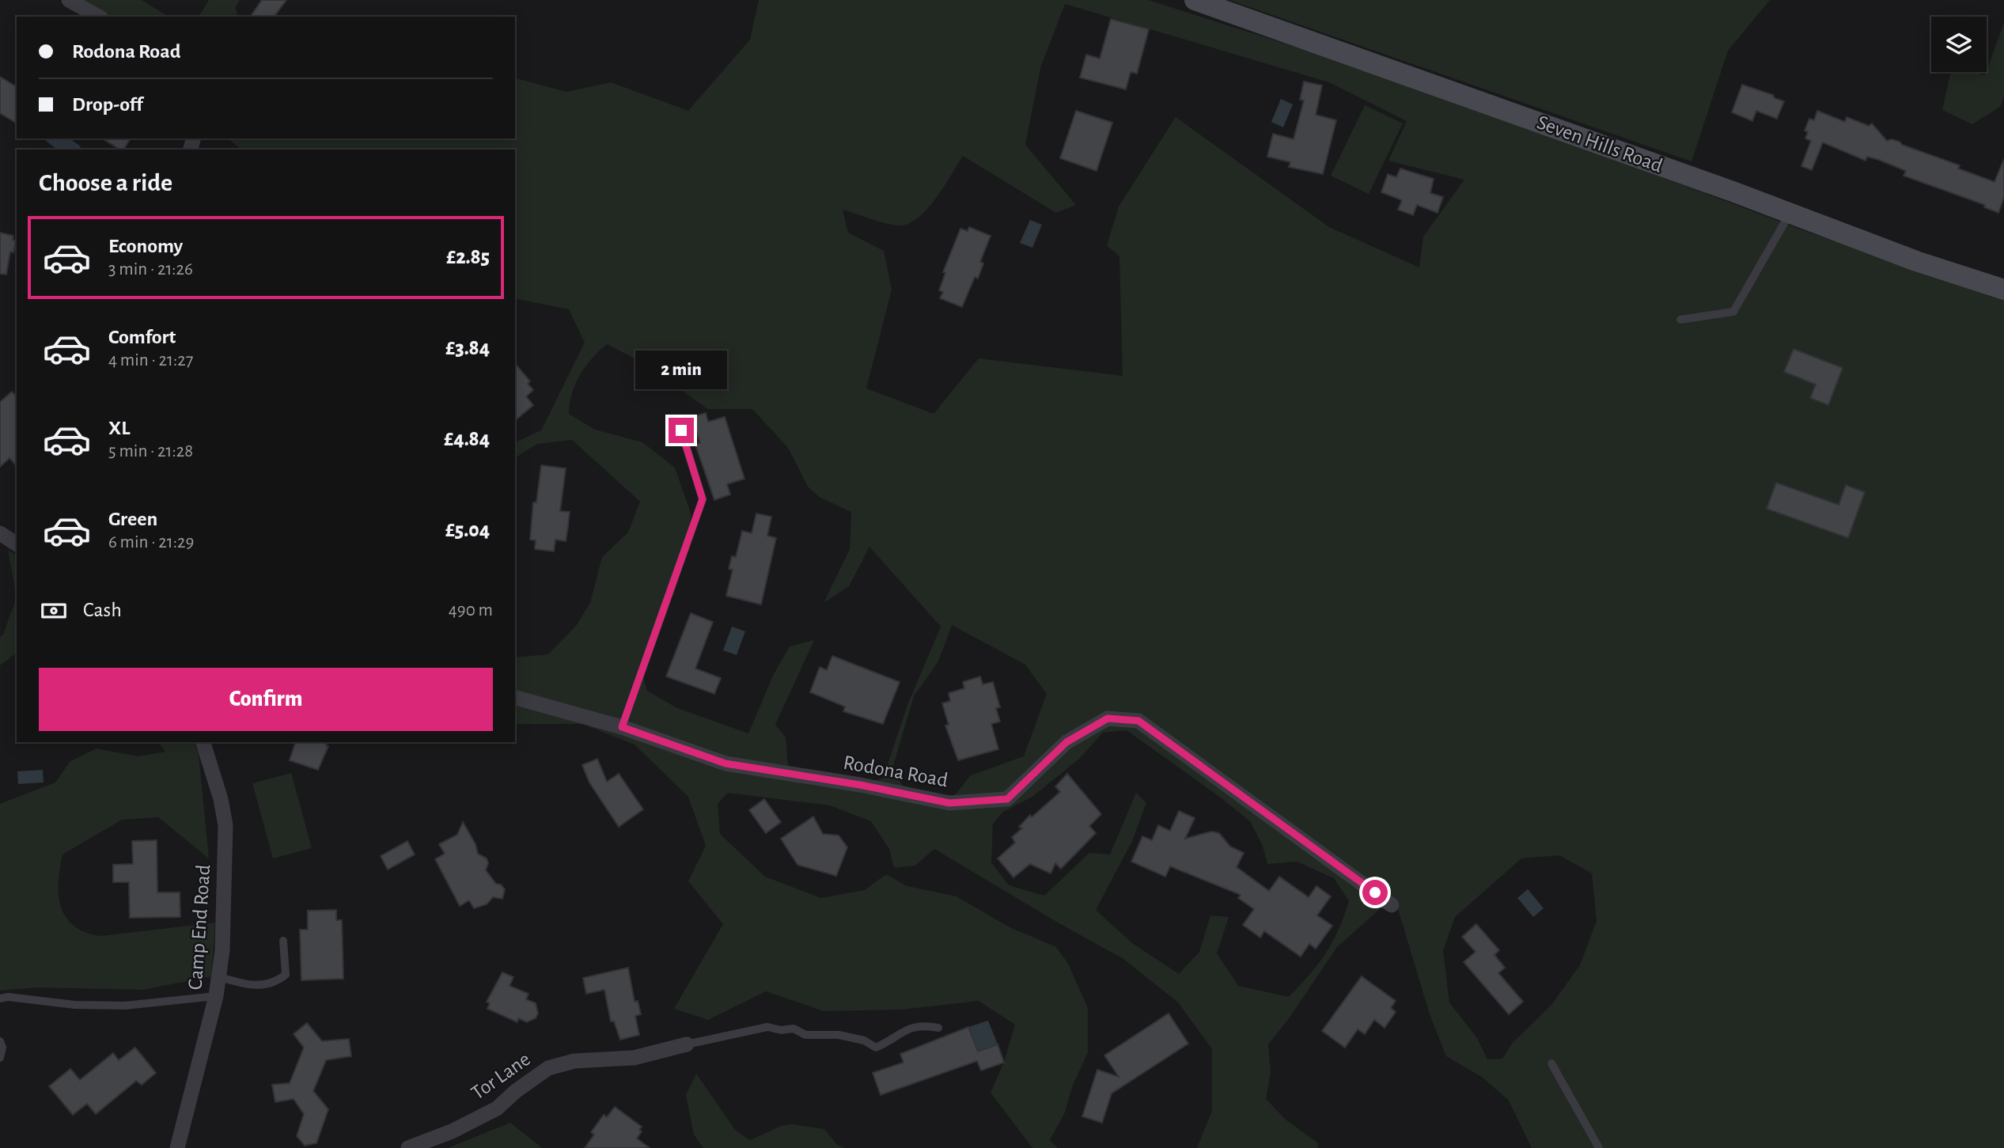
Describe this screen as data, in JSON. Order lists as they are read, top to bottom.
{
  "streets": {
    "main road": ["Seven Hills Road"],
    "street": ["Rodona Road", "Camp End Road", "Tor Lane"]
  },
  "page": {
    "banner": ["Rodona Road", "Drop-off"],
    "heading": "Choose a ride",
    "list": [
      {
        "name": "Economy",
        "note": "3 min · 21:26",
        "value": "£2.85"
      },
      {
        "name": "Comfort",
        "note": "4 min · 21:27",
        "value": "£3.84"
      },
      {
        "name": "XL",
        "note": "5 min · 21:28",
        "value": "£4.84"
      },
      {
        "name": "Green",
        "note": "6 min · 21:29",
        "value": "£5.04"
      }
    ],
    "bubble": "2 min",
    "pay": ["Cash", "490 m"],
    "buttons": "Confirm"
  }
}
